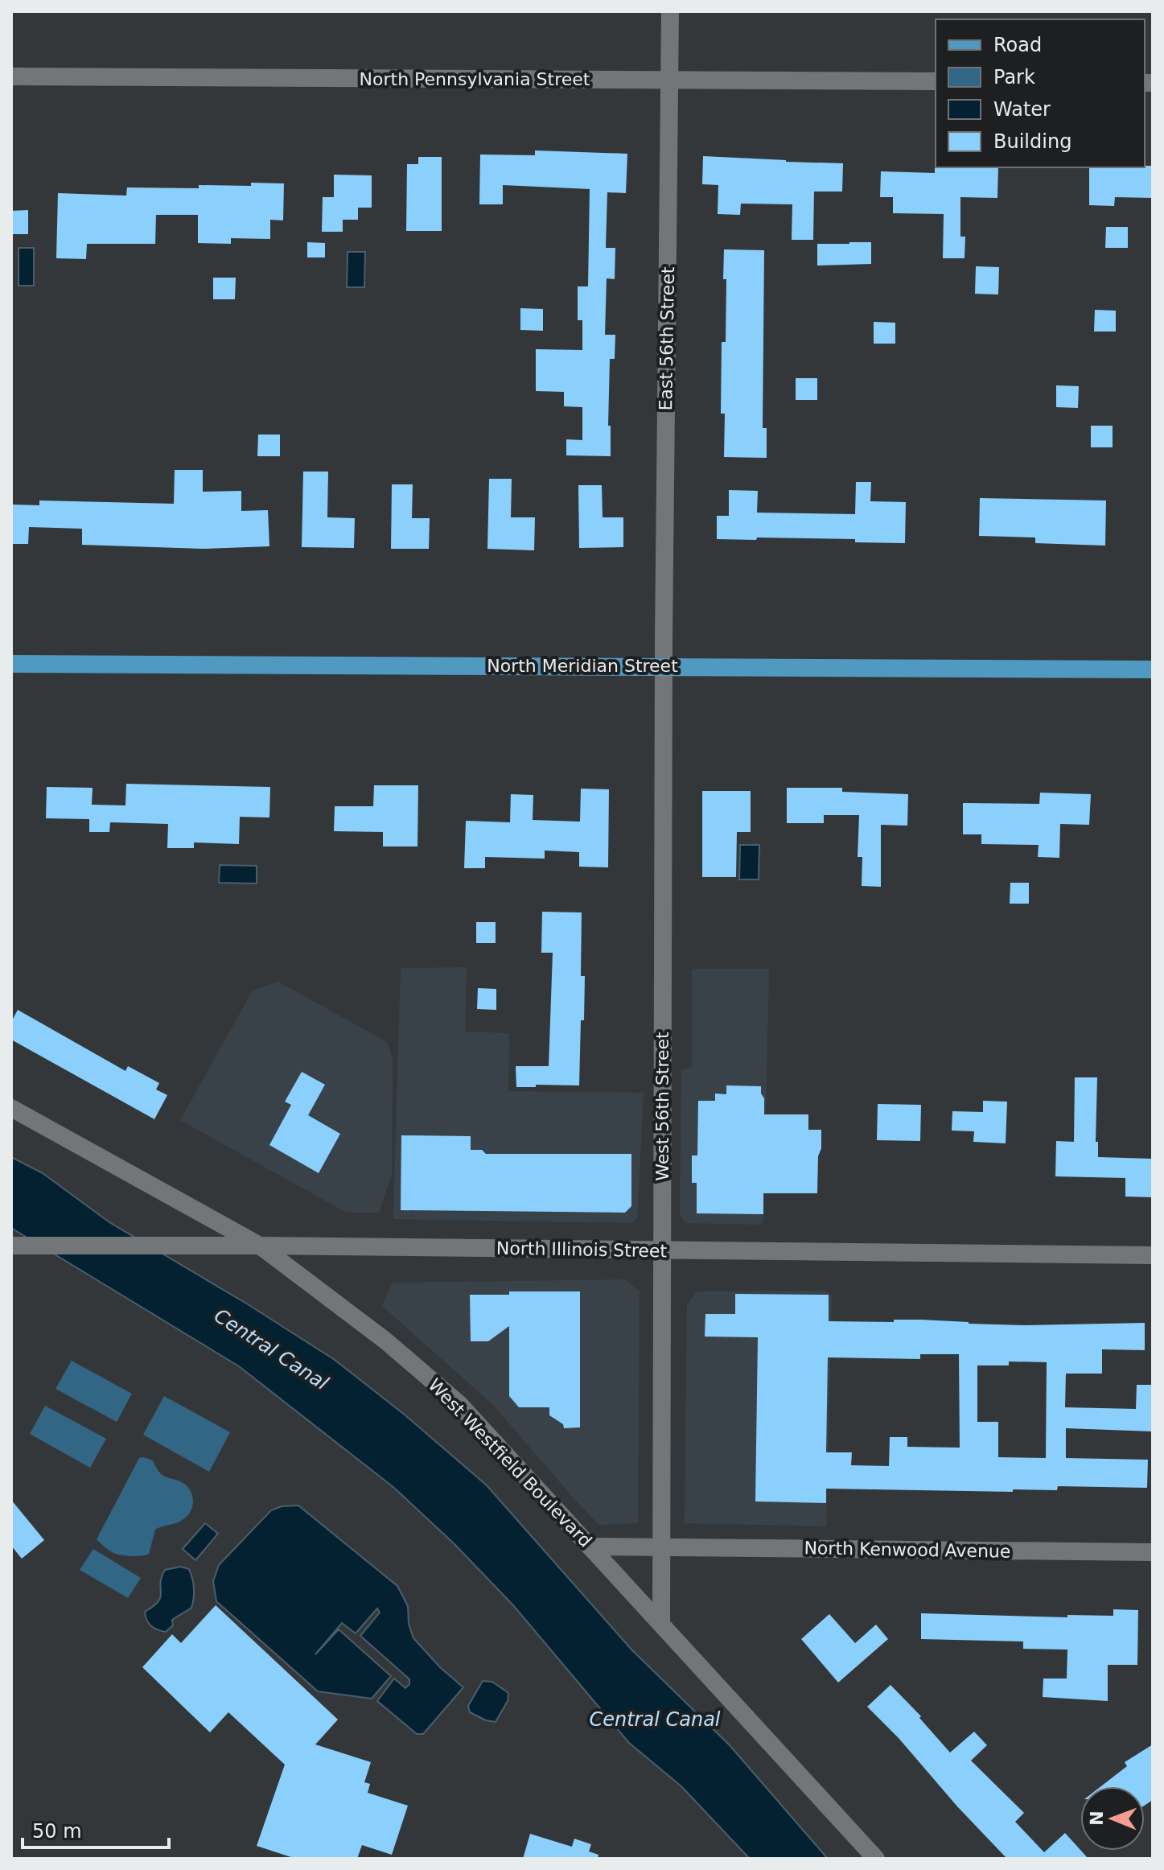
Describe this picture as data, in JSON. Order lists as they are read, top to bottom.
{
  "streets": {
    "main road": ["North Meridian Street"],
    "street": [
      "North Pennsylvania Street",
      "East 56th Street",
      "West 56th Street",
      "North Illinois Street",
      "West Westfield Boulevard",
      "North Kenwood Avenue"
    ]
  },
  "crossings": [
    ["North Pennsylvania Street", "East 56th Street"],
    ["East 56th Street", "North Meridian Street"],
    ["East 56th Street", "West 56th Street"],
    ["North Meridian Street", "West 56th Street"],
    ["West 56th Street", "North Illinois Street"],
    ["West 56th Street", "North Kenwood Avenue"],
    ["North Illinois Street", "West Westfield Boulevard"],
    ["West Westfield Boulevard", "North Kenwood Avenue"]
  ],
  "water": ["Central Canal"],
  "legend": [
    "Road",
    "Park",
    "Water",
    "Building"
  ],
  "scale_bar": "50 m",
  "north": "left"
}
